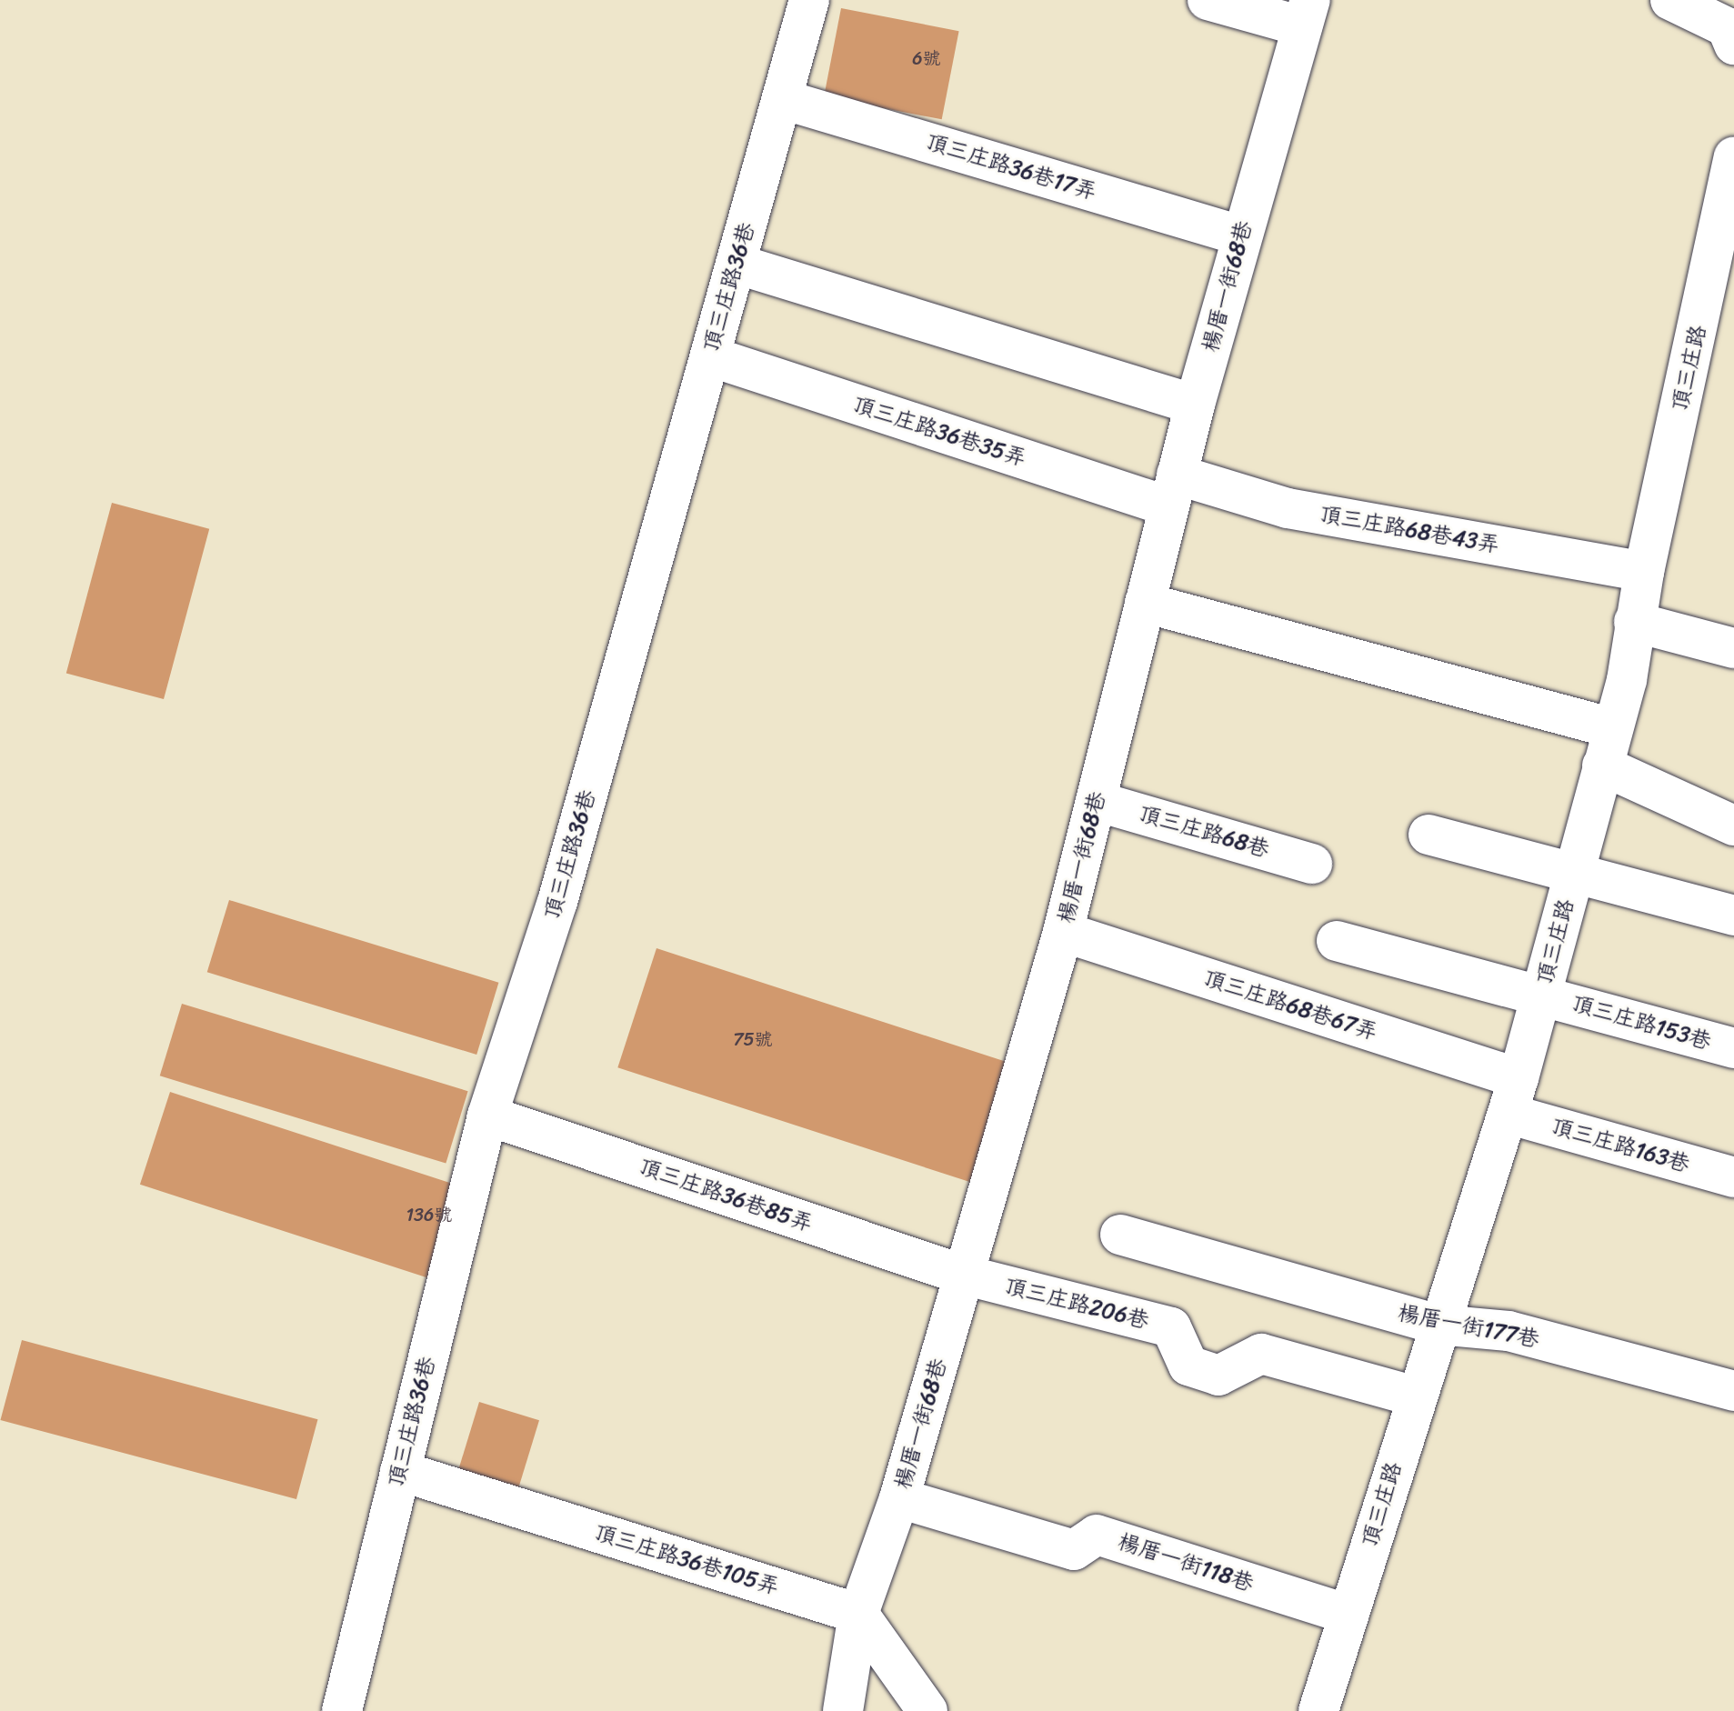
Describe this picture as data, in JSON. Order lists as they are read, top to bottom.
{
  "streets": {
    "street": [
      "頂三庄路36巷17弄",
      "楊厝一街68巷",
      "頂三庄路36巷",
      "頂三庄路",
      "頂三庄路36巷35弄",
      "頂三庄路68巷43弄",
      "頂三庄路68巷",
      "頂三庄路68巷67弄",
      "頂三庄路153巷",
      "頂三庄路163巷",
      "頂三庄路36巷85弄",
      "頂三庄路206巷",
      "楊厝一街177巷",
      "頂三庄路36巷105弄",
      "楊厝一街118巷"
    ]
  },
  "crossings": [
    ["頂三庄路36巷17弄", "楊厝一街68巷"],
    ["頂三庄路36巷17弄", "頂三庄路36巷"],
    ["楊厝一街68巷", "頂三庄路36巷35弄"],
    ["楊厝一街68巷", "頂三庄路68巷43弄"],
    ["楊厝一街68巷", "頂三庄路68巷"],
    ["楊厝一街68巷", "頂三庄路68巷67弄"],
    ["楊厝一街68巷", "頂三庄路36巷85弄"],
    ["楊厝一街68巷", "頂三庄路206巷"],
    ["楊厝一街68巷", "頂三庄路36巷105弄"],
    ["楊厝一街68巷", "楊厝一街118巷"],
    ["頂三庄路36巷", "頂三庄路36巷35弄"],
    ["頂三庄路36巷", "頂三庄路36巷85弄"],
    ["頂三庄路36巷", "頂三庄路36巷105弄"],
    ["頂三庄路", "頂三庄路68巷43弄"],
    ["頂三庄路", "頂三庄路68巷67弄"],
    ["頂三庄路", "頂三庄路153巷"],
    ["頂三庄路", "頂三庄路163巷"],
    ["頂三庄路", "頂三庄路206巷"],
    ["頂三庄路", "楊厝一街177巷"],
    ["頂三庄路", "楊厝一街118巷"],
    ["頂三庄路36巷35弄", "頂三庄路68巷43弄"],
    ["頂三庄路68巷67弄", "頂三庄路163巷"],
    ["頂三庄路36巷85弄", "頂三庄路206巷"]
  ],
  "house_numbers": ["6號", "75號", "136號"]
}
